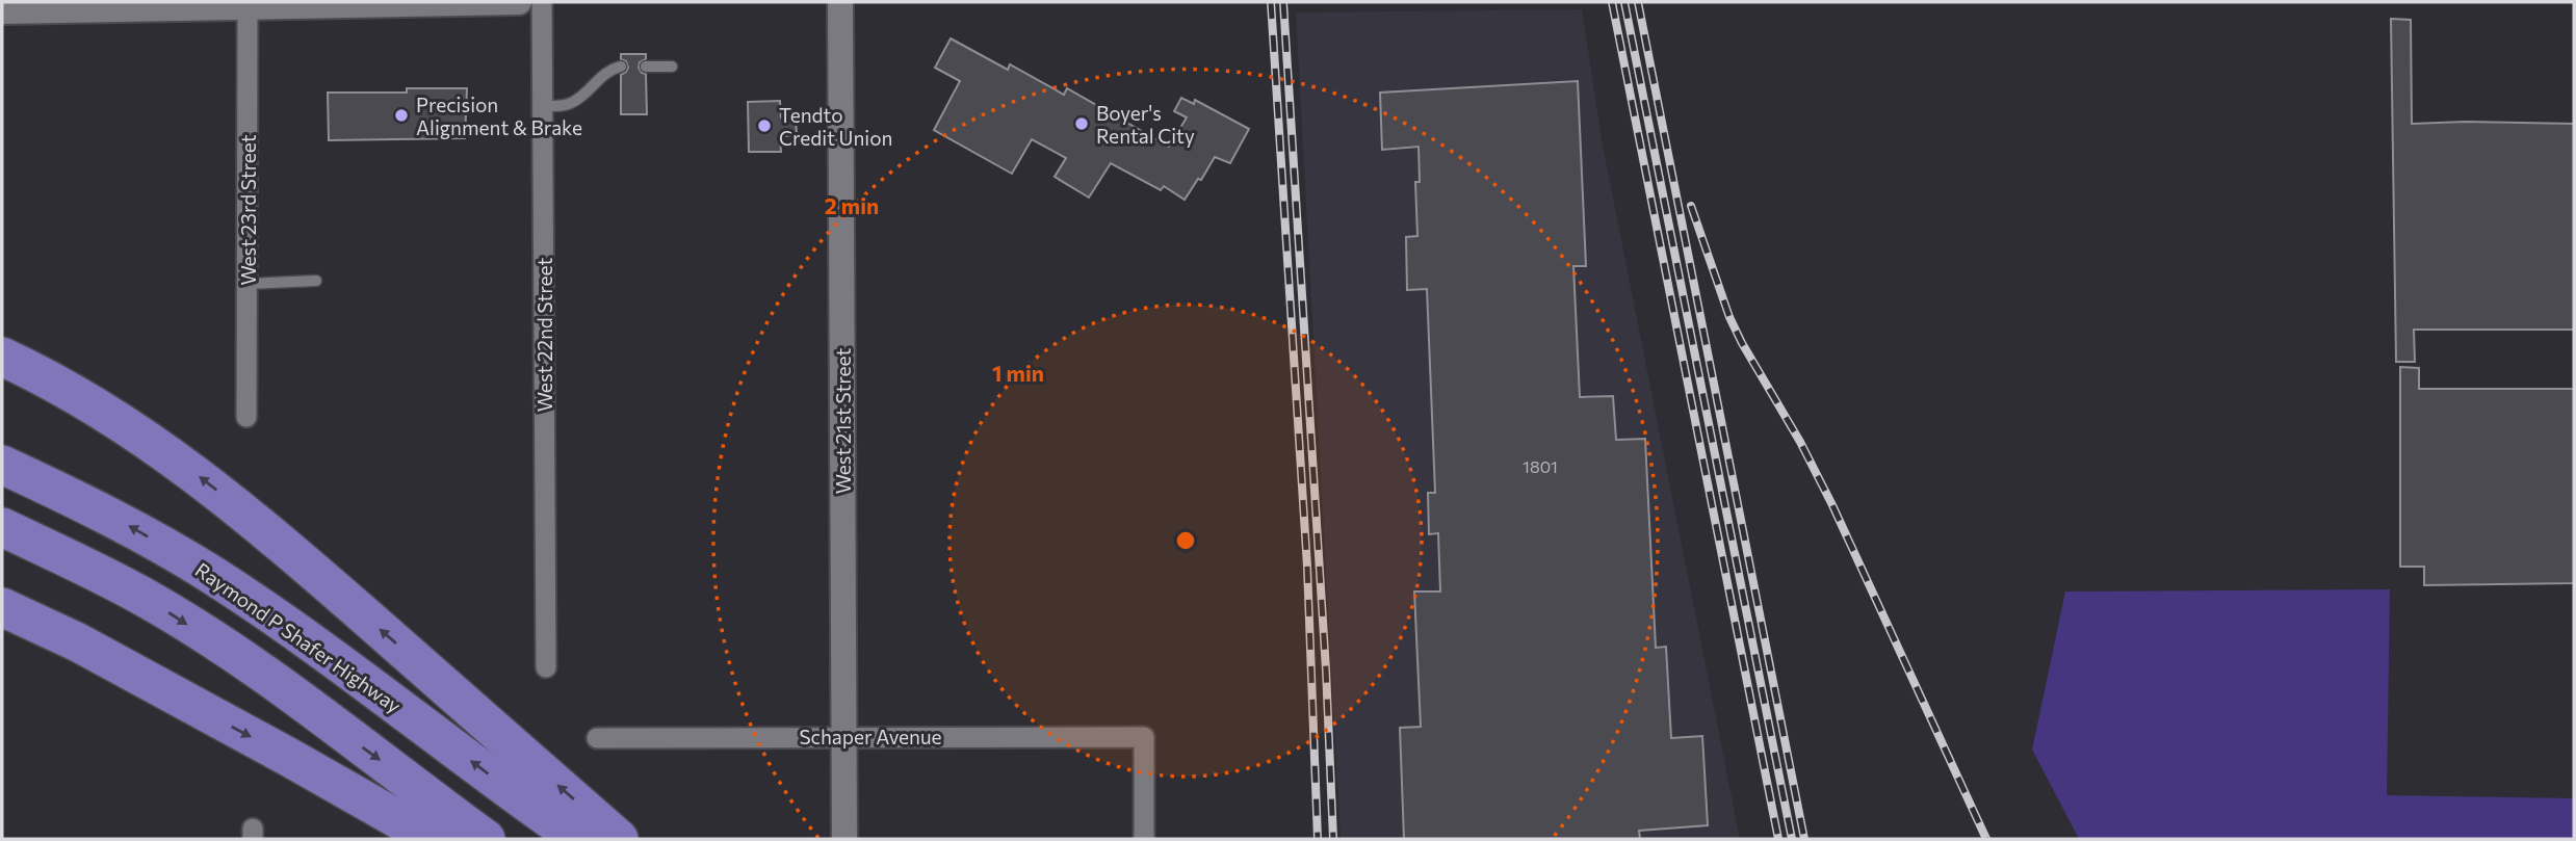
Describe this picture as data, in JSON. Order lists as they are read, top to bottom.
{
  "streets": {
    "highway": ["Raymond P Shafer Highway"],
    "street": [
      "West 23rd Street",
      "West 22nd Street",
      "West 21st Street",
      "Schaper Avenue"
    ]
  },
  "crossings": [
    ["West 21st Street", "Schaper Avenue"]
  ],
  "places": ["Precision Alignment & Brake", "Boyer's Rental City", "Tendto Credit Union"],
  "house_numbers": ["1801"],
  "rings": ["2 min", "1 min"]
}
